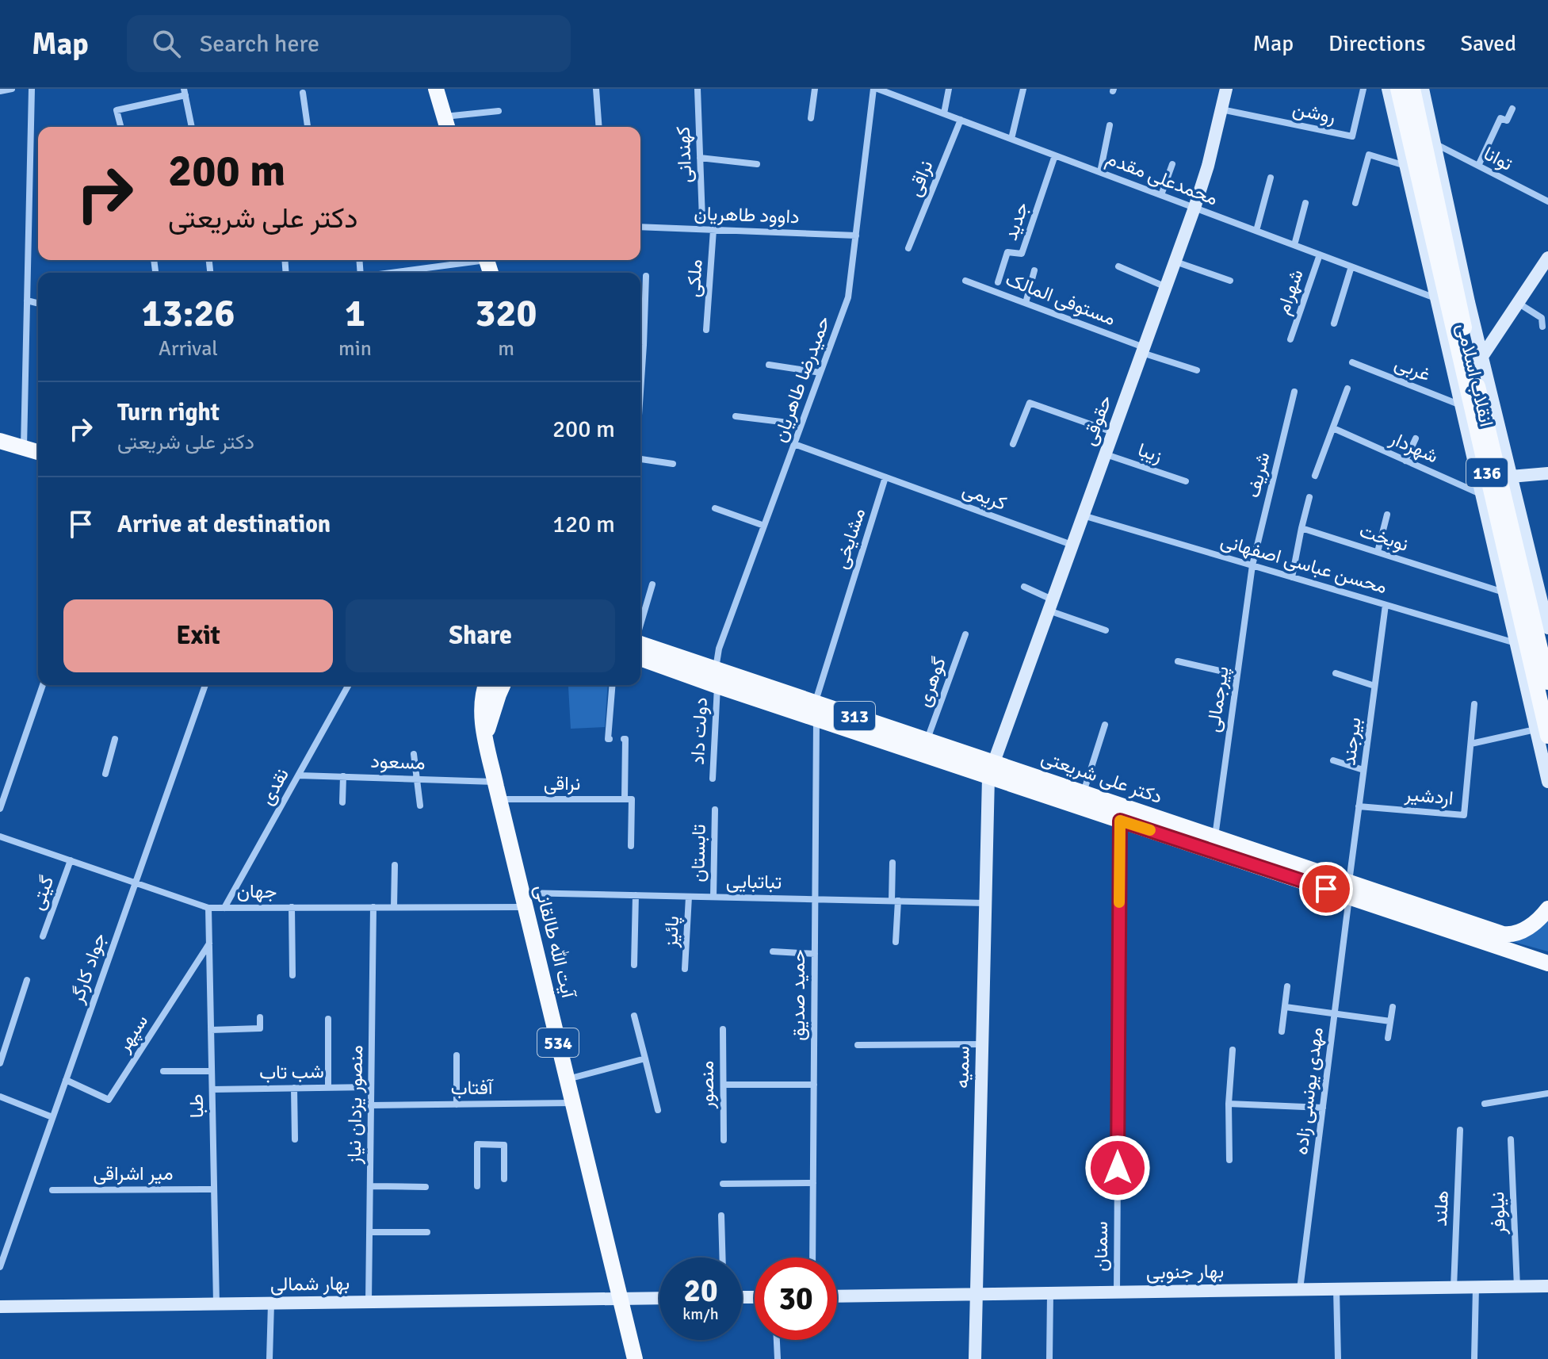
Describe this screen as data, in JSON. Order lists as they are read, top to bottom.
{
  "streets": {
    "main road": [
      "انقلاب اسلامی",
      "حقوقی",
      "136",
      "313",
      "دکتر علی شریعتی",
      "آیت الله طالقانی",
      "534",
      "سمیه",
      "بهار جنوبی",
      "بهار شمالی"
    ],
    "street": [
      "روشن",
      "کهندانی",
      "توانا",
      "نراقی",
      "محمدعلی مقدم",
      "داوود طاهریان",
      "جدید",
      "ملکی",
      "شهرام",
      "مستوفی المالک",
      "غربی",
      "حمیدرضا طاهریان",
      "شهردار",
      "زیبا",
      "شریف",
      "کریمی",
      "نوبخت",
      "مشایخی",
      "محسن عباسی اصفهانی",
      "گوهری",
      "پیرجمالی",
      "دولت داد",
      "بیرجند",
      "مسعود",
      "نقدی",
      "اردشیر",
      "تابستان",
      "تباتبایی",
      "جهان",
      "گیتی",
      "پائیز",
      "جواد کارگر",
      "حمید صدیق",
      "سپهر",
      "شب تاب",
      "منصور",
      "آفتاب",
      "مهدی یونسی زاده",
      "منصور یزدان نیاز",
      "طبا",
      "میر اشراقی",
      "هلند",
      "نیلوفر",
      "سمنان"
    ]
  },
  "crossings": [
    ["روشن", "حقوقی"],
    ["توانا", "انقلاب اسلامی"],
    ["نراقی", "محمدعلی مقدم"],
    ["نراقی", "آیت الله طالقانی"],
    ["محمدعلی مقدم", "جدید"],
    ["محمدعلی مقدم", "شهرام"],
    ["محمدعلی مقدم", "انقلاب اسلامی"],
    ["محمدعلی مقدم", "حمیدرضا طاهریان"],
    ["محمدعلی مقدم", "حقوقی"],
    ["داوود طاهریان", "ملکی"],
    ["داوود طاهریان", "حمیدرضا طاهریان"],
    ["مستوفی المالک", "حقوقی"],
    ["غربی", "انقلاب اسلامی"],
    ["انقلاب اسلامی", "شهردار"],
    ["انقلاب اسلامی", "136"],
    ["انقلاب اسلامی", "نوبخت"],
    ["انقلاب اسلامی", "محسن عباسی اصفهانی"],
    ["حمیدرضا طاهریان", "دکتر علی شریعتی"],
    ["حقوقی", "زیبا"],
    ["حقوقی", "کریمی"],
    ["حقوقی", "محسن عباسی اصفهانی"],
    ["حقوقی", "دکتر علی شریعتی"],
    ["حقوقی", "سمیه"],
    ["شریف", "محسن عباسی اصفهانی"],
    ["شریف", "پیرجمالی"],
    ["کریمی", "مشایخی"],
    ["مشایخی", "دکتر علی شریعتی"],
    ["مشایخی", "حمید صدیق"],
    ["محسن عباسی اصفهانی", "پیرجمالی"],
    ["محسن عباسی اصفهانی", "بیرجند"],
    ["گوهری", "دکتر علی شریعتی"],
    ["پیرجمالی", "دکتر علی شریعتی"],
    ["دولت داد", "دکتر علی شریعتی"],
    ["بیرجند", "دکتر علی شریعتی"],
    ["بیرجند", "اردشیر"],
    ["بیرجند", "مهدی یونسی زاده"],
    ["مسعود", "نقدی"],
    ["مسعود", "آیت الله طالقانی"],
    ["دکتر علی شریعتی", "حمید صدیق"],
    ["دکتر علی شریعتی", "سمیه"],
    ["دکتر علی شریعتی", "مهدی یونسی زاده"],
    ["دکتر علی شریعتی", "سمنان"],
    ["نقدی", "جهان"],
    ["تابستان", "تباتبایی"],
    ["تباتبایی", "جهان"],
    ["تباتبایی", "پائیز"],
    ["تباتبایی", "آیت الله طالقانی"],
    ["تباتبایی", "حمید صدیق"],
    ["تباتبایی", "سمیه"],
    ["جهان", "گیتی"],
    ["جهان", "آیت الله طالقانی"],
    ["جهان", "جواد کارگر"],
    ["جهان", "منصور یزدان نیاز"],
    ["جهان", "طبا"],
    ["آیت الله طالقانی", "آفتاب"],
    ["آیت الله طالقانی", "بهار شمالی"],
    ["جواد کارگر", "سپهر"],
    ["سپهر", "طبا"],
    ["سمیه", "بهار جنوبی"],
    ["شب تاب", "منصور یزدان نیاز"],
    ["شب تاب", "طبا"],
    ["آفتاب", "منصور یزدان نیاز"],
    ["مهدی یونسی زاده", "بهار جنوبی"],
    ["منصور یزدان نیاز", "بهار شمالی"],
    ["طبا", "میر اشراقی"],
    ["طبا", "بهار شمالی"],
    ["هلند", "بهار جنوبی"],
    ["نیلوفر", "بهار جنوبی"],
    ["سمنان", "بهار جنوبی"]
  ],
  "page": {
    "header": "Map",
    "search": "Search here",
    "nav": ["Map", "Directions", "Saved"],
    "turn": ["200 m", "دکتر علی شریعتی"],
    "eta": [
      "13:26",
      "Arrival",
      "1",
      "min",
      "320",
      "m"
    ],
    "list": [
      {
        "name": "Turn right",
        "note": "دکتر علی شریعتی",
        "value": "200 m"
      },
      {
        "name": "Arrive at destination",
        "value": "120 m"
      }
    ],
    "buttons": ["Exit", "Share"],
    "speed": "20 km/h",
    "limit": "30"
  }
}
